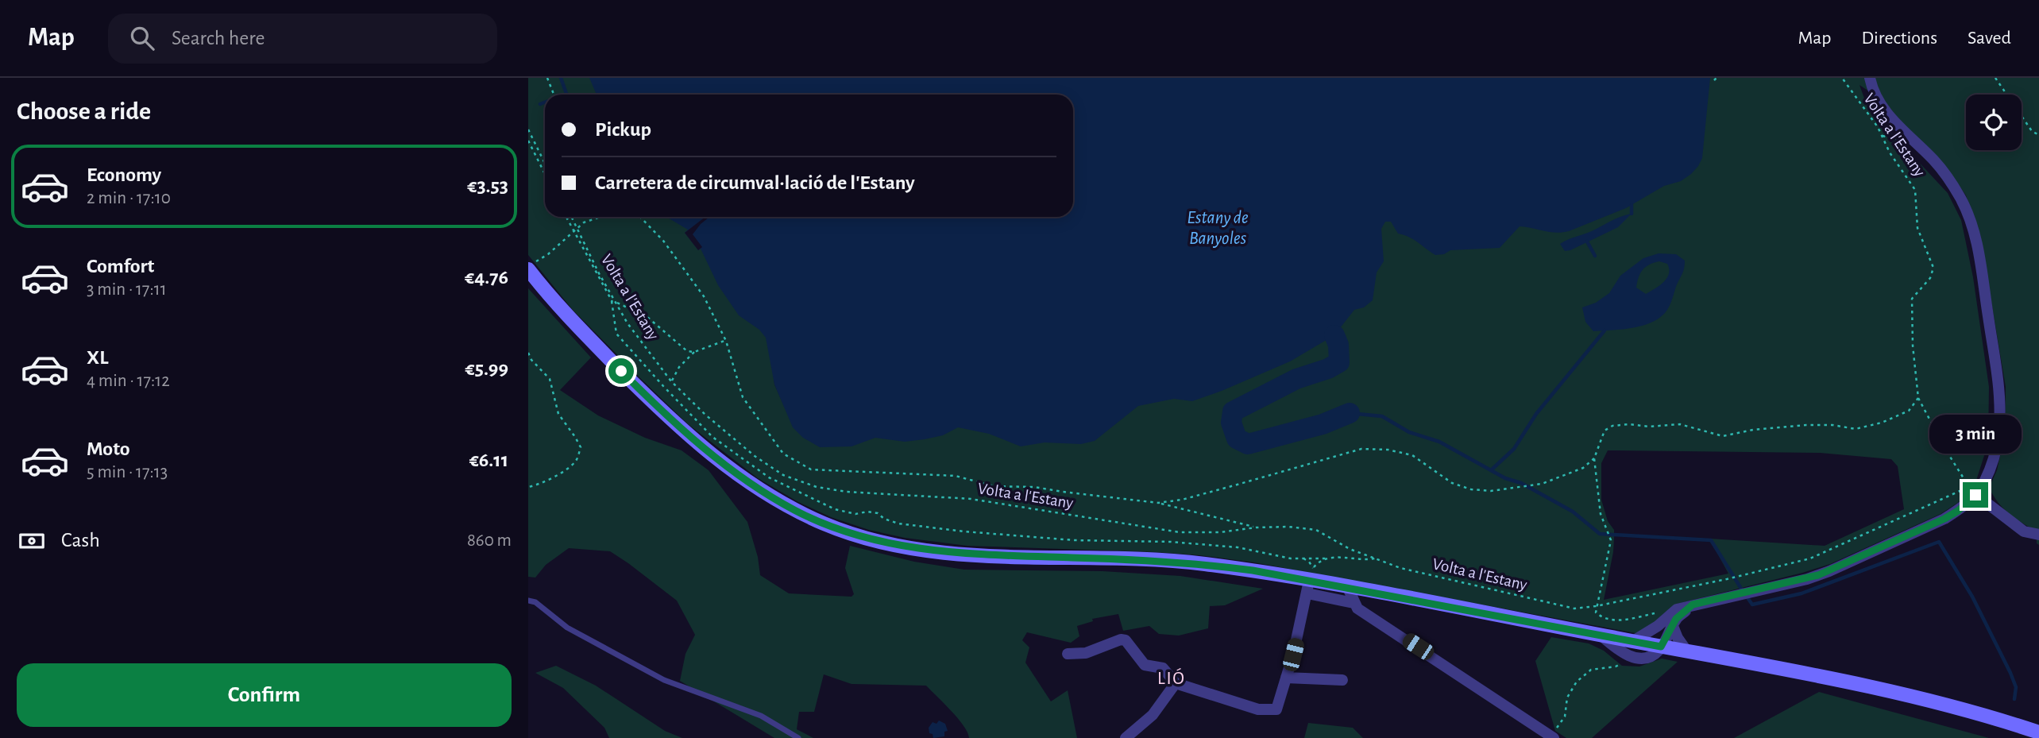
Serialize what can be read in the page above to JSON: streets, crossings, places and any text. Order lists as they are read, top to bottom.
{
  "streets": {
    "path": ["Volta a l'Estany"]
  },
  "districts": ["LIÓ"],
  "water": ["Estany de Banyoles"],
  "page": {
    "header": "Map",
    "search": "Search here",
    "nav": ["Map", "Directions", "Saved"],
    "heading": "Choose a ride",
    "banner": ["Pickup", "Carretera de circumval·lació de l'Estany"],
    "list": [
      {
        "name": "Economy",
        "note": "2 min · 17:10",
        "value": "€3.53"
      },
      {
        "name": "Comfort",
        "note": "3 min · 17:11",
        "value": "€4.76"
      },
      {
        "name": "XL",
        "note": "4 min · 17:12",
        "value": "€5.99"
      },
      {
        "name": "Moto",
        "note": "5 min · 17:13",
        "value": "€6.11"
      }
    ],
    "bubble": "3 min",
    "pay": ["Cash", "860 m"],
    "buttons": "Confirm"
  }
}
